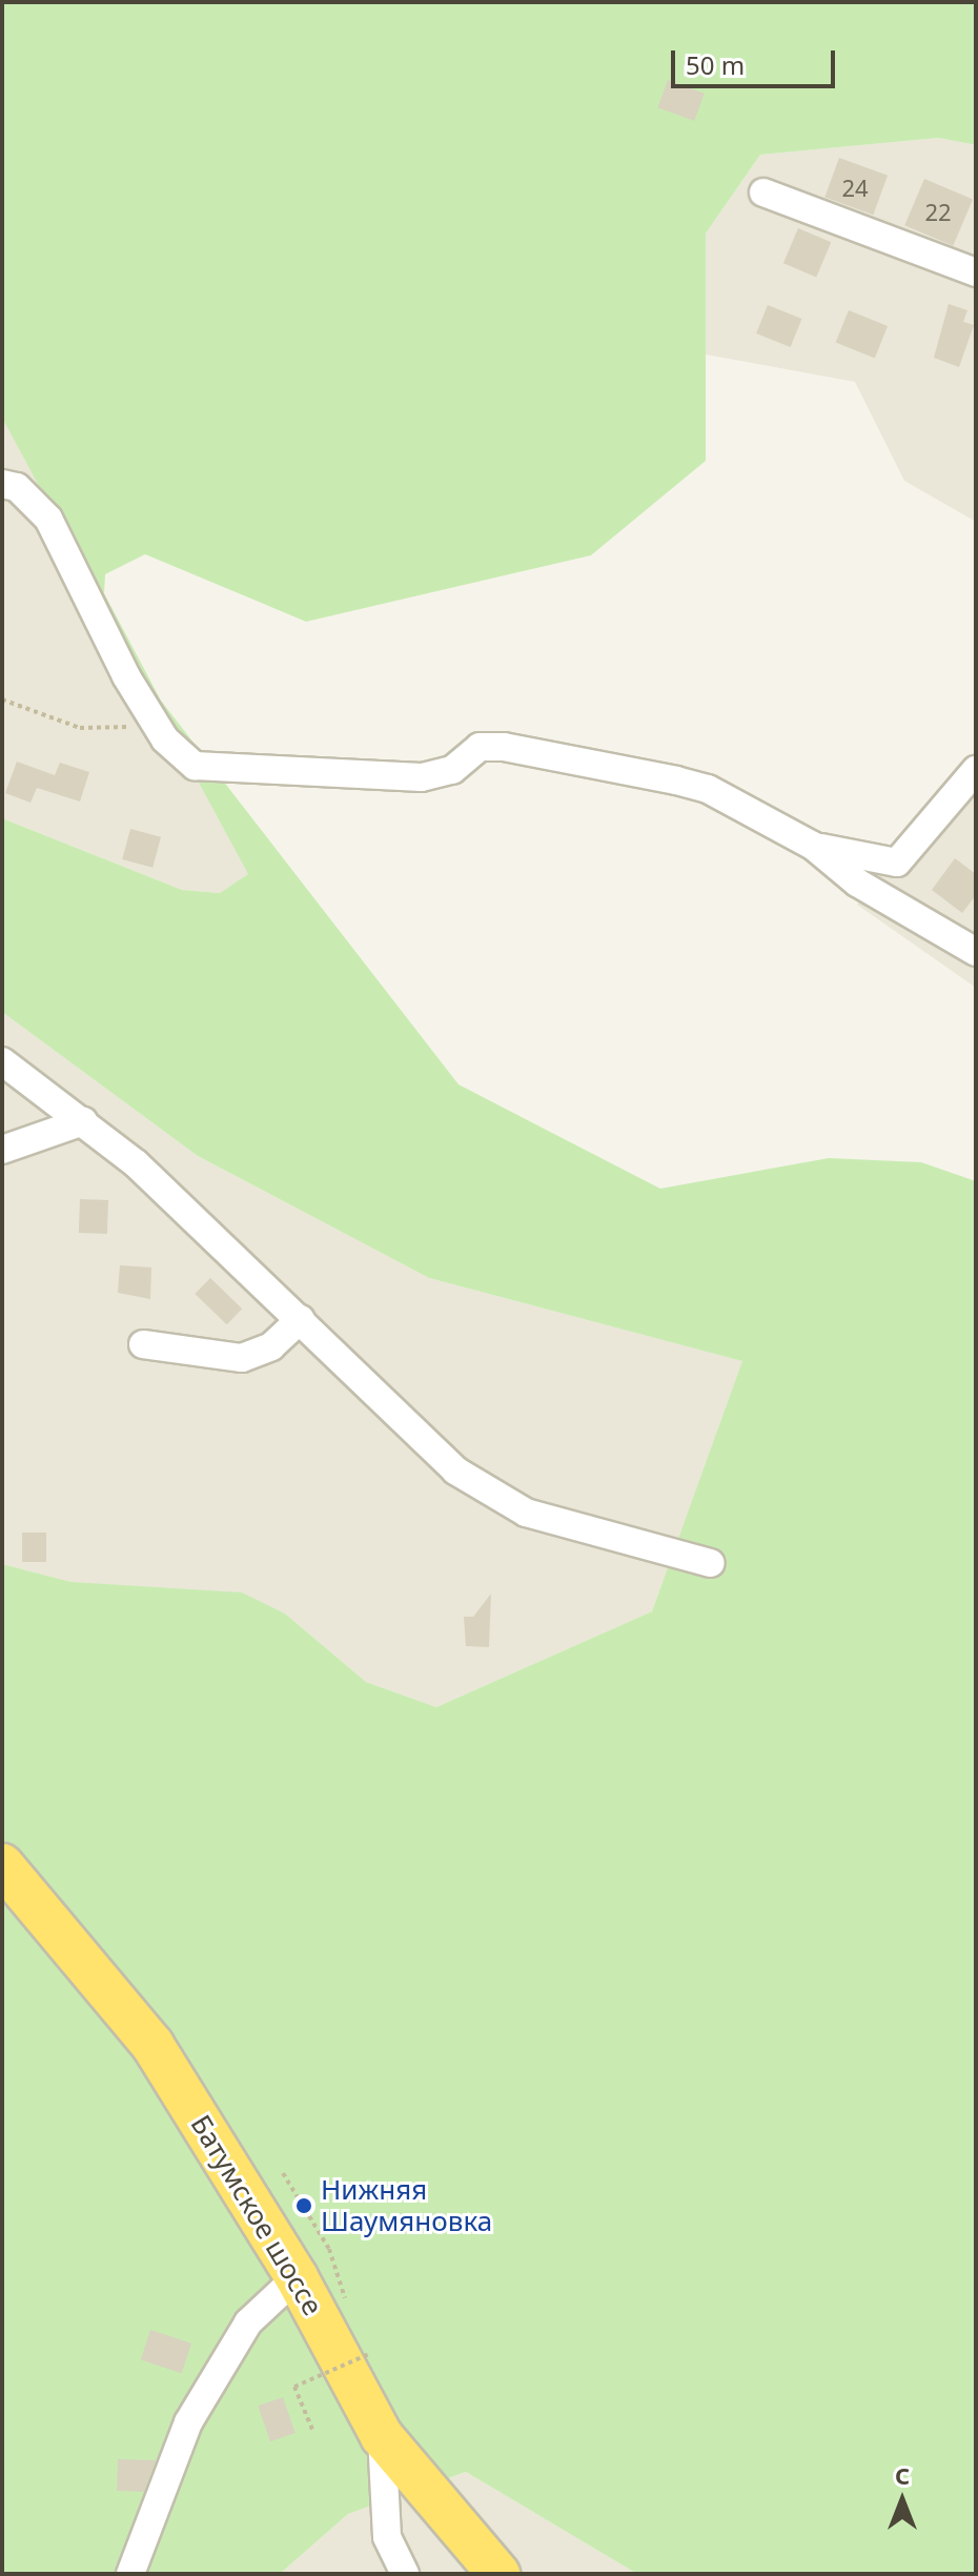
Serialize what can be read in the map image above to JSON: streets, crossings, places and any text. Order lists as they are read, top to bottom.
{
  "streets": {
    "highway": ["Батумское шоссе"]
  },
  "places": ["Нижняя Шаумяновка"],
  "house_numbers": ["24", "22"],
  "scale_bar": "50 m",
  "north": "top"
}
